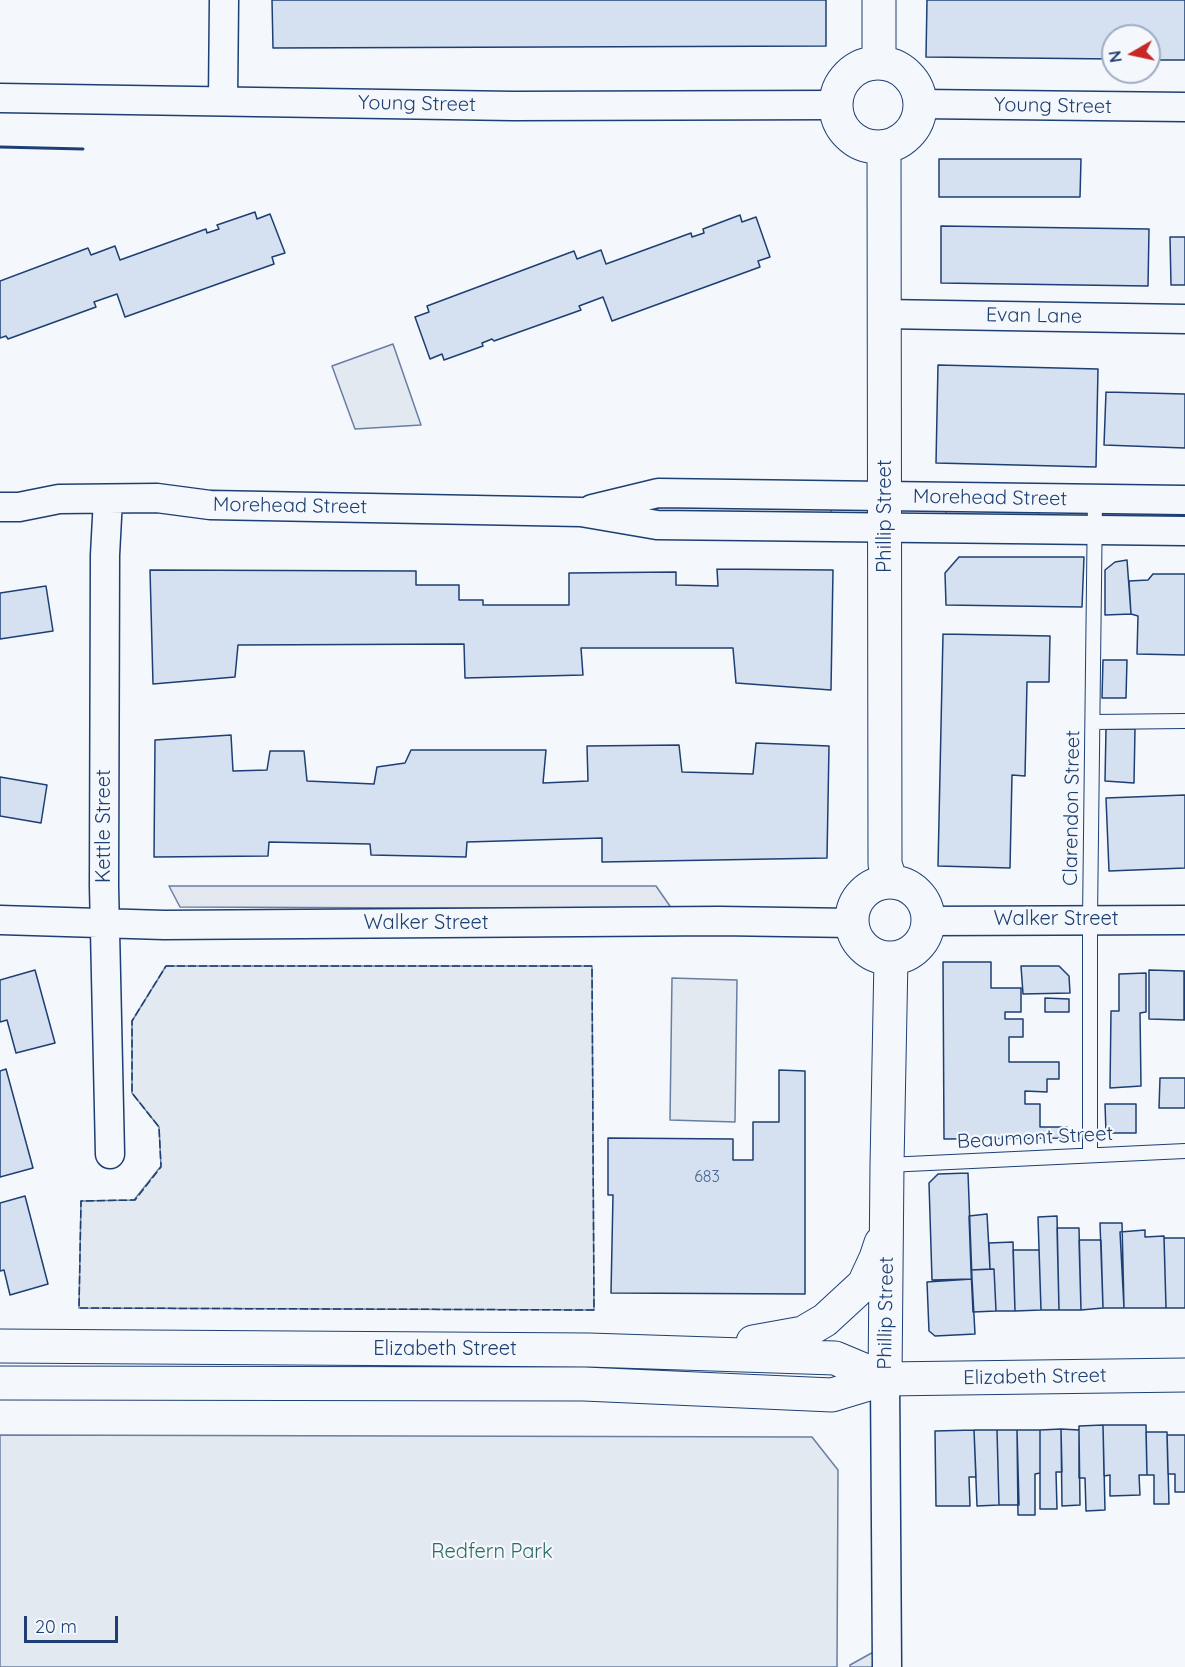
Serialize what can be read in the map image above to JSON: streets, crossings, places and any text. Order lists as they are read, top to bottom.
{
  "streets": {
    "main road": ["Phillip Street", "Elizabeth Street"],
    "street": [
      "Young Street",
      "Evan Lane",
      "Morehead Street",
      "Kettle Street",
      "Walker Street"
    ],
    "lane": ["Clarendon Street", "Beaumont Street"]
  },
  "crossings": [
    ["Young Street", "Phillip Street"],
    ["Evan Lane", "Phillip Street"],
    ["Morehead Street", "Phillip Street"],
    ["Morehead Street", "Clarendon Street"],
    ["Morehead Street", "Kettle Street"],
    ["Phillip Street", "Walker Street"],
    ["Phillip Street", "Beaumont Street"],
    ["Phillip Street", "Elizabeth Street"],
    ["Clarendon Street", "Walker Street"],
    ["Clarendon Street", "Beaumont Street"],
    ["Kettle Street", "Walker Street"]
  ],
  "parks": ["Redfern Park"],
  "house_numbers": ["683"],
  "scale_bar": "20 m",
  "north": "left"
}
